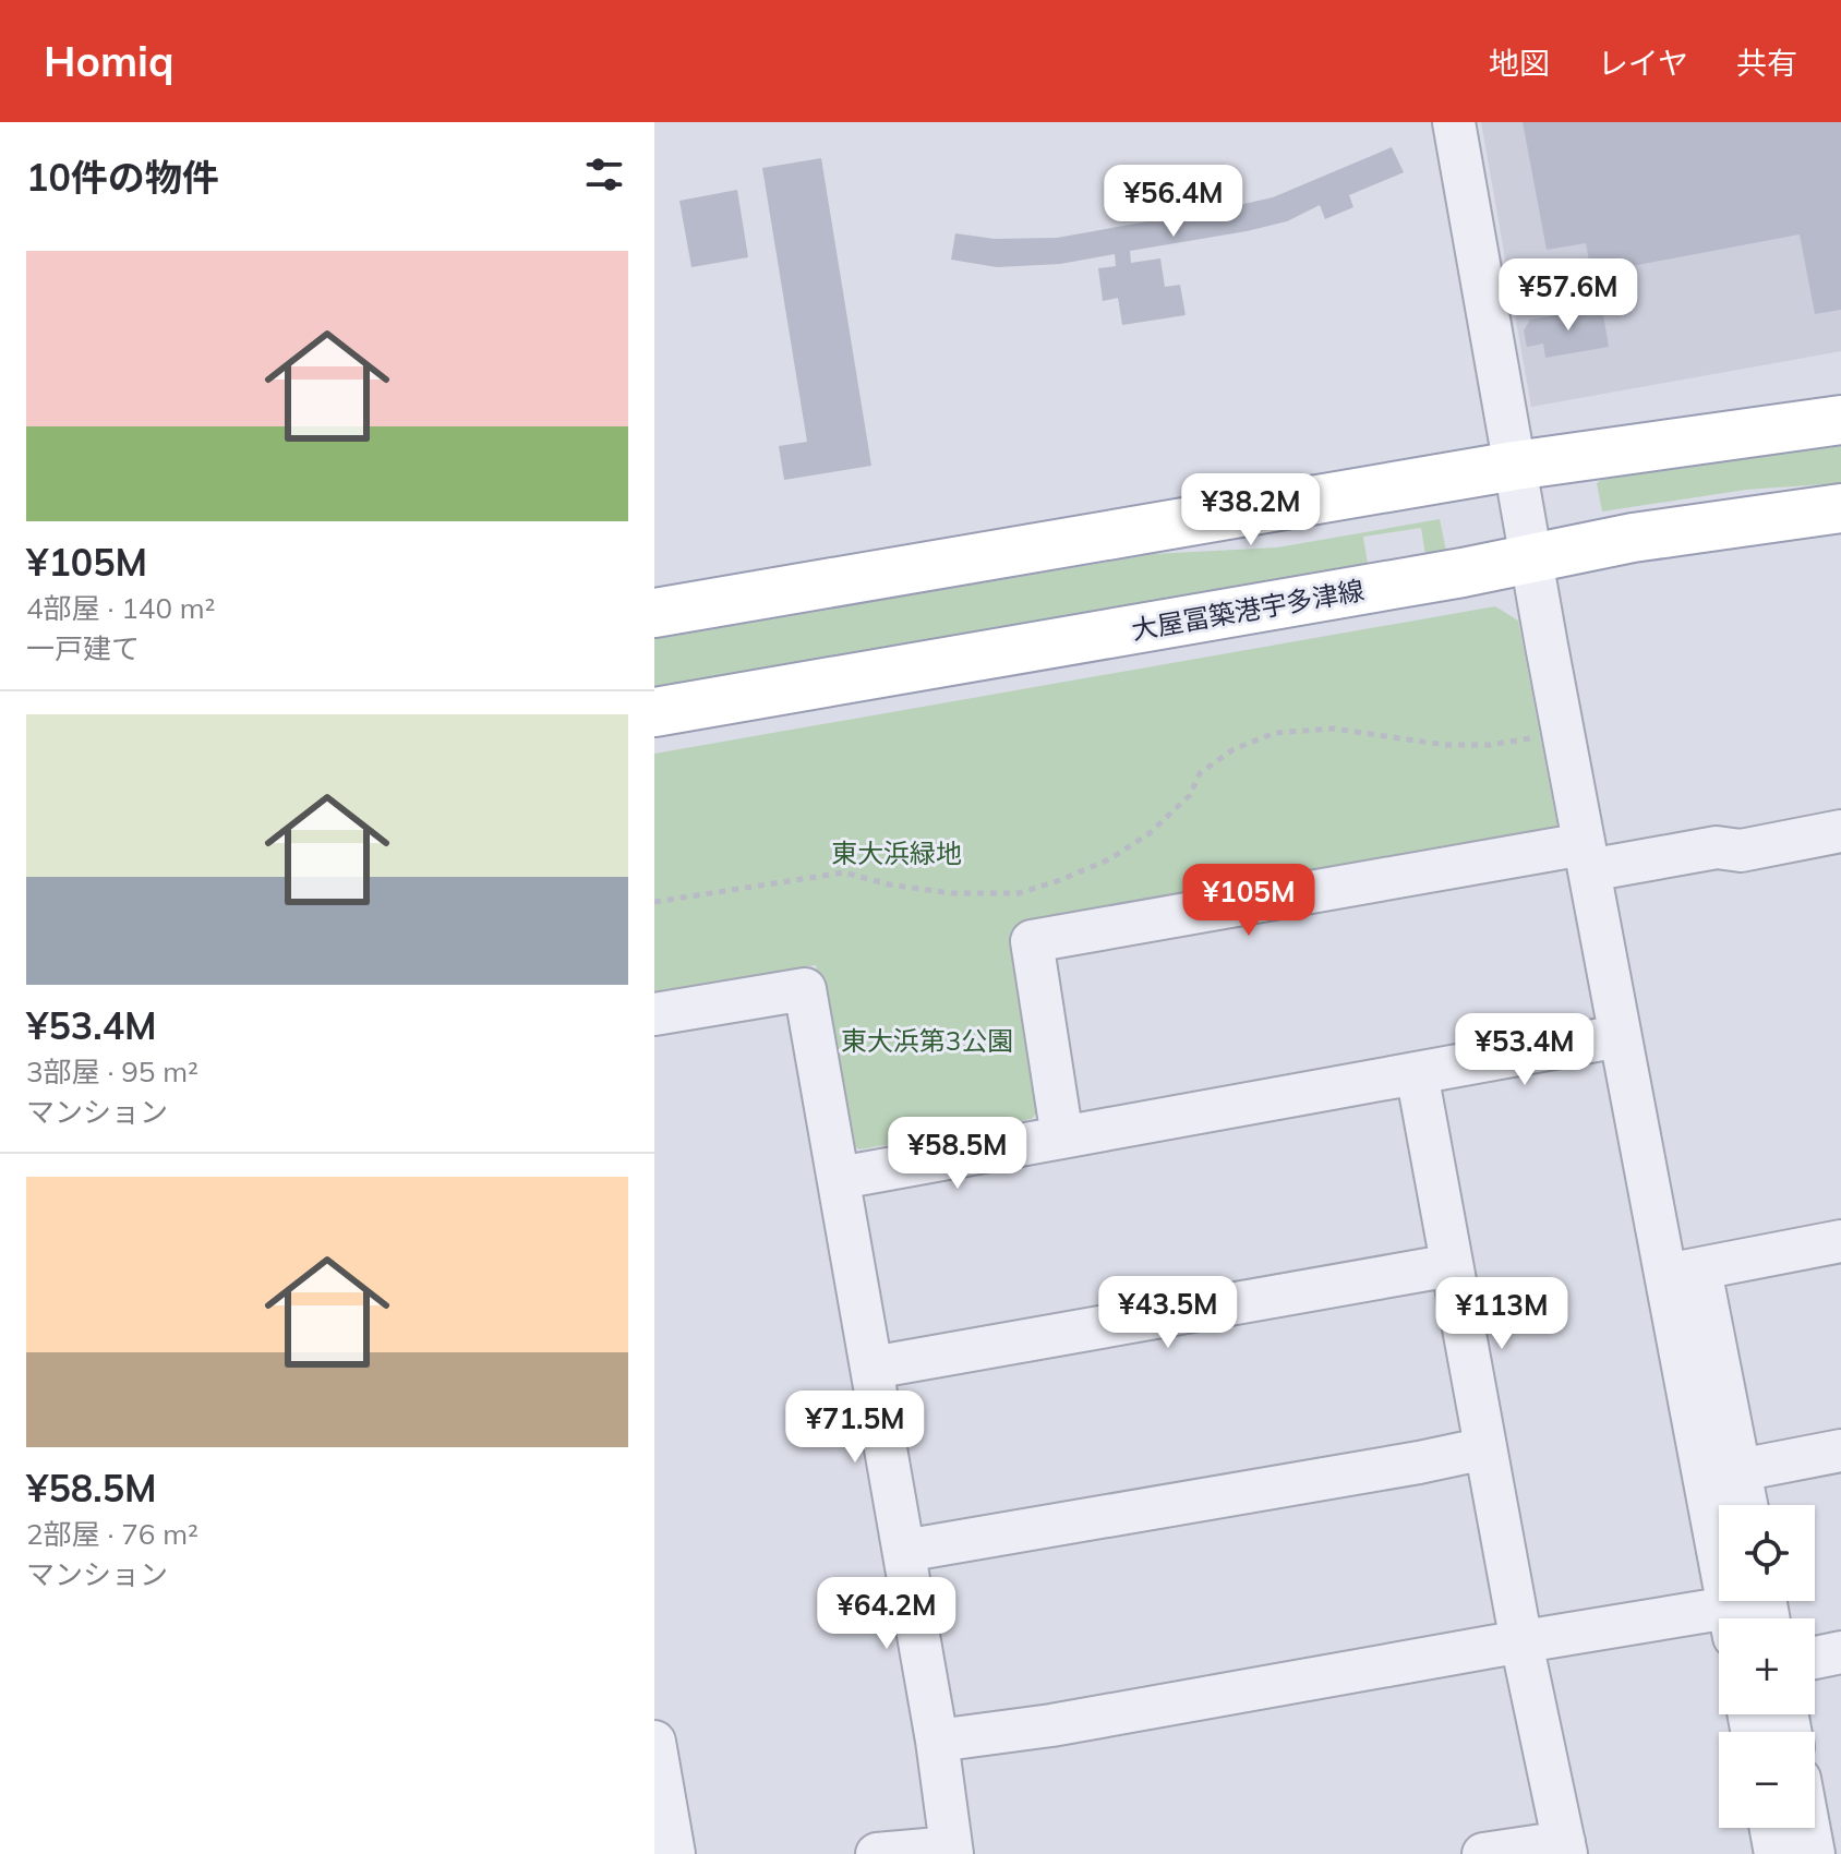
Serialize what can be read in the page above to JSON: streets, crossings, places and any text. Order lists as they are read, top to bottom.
{
  "streets": {
    "main road": ["大屋冨築港宇多津線"]
  },
  "parks": ["東大浜緑地", "東大浜第3公園"],
  "page": {
    "header": "Homiq",
    "nav": ["地図", "レイヤ", "共有"],
    "heading": "10件の物件",
    "price": [
      "¥56.4M",
      "¥57.6M",
      "¥38.2M",
      "¥105M",
      "¥53.4M",
      "¥58.5M",
      "¥43.5M",
      "¥113M",
      "¥71.5M",
      "¥64.2M"
    ],
    "list": [
      {
        "name": "¥105M",
        "note": "4部屋 · 140 m² · 一戸建て"
      },
      {
        "name": "¥53.4M",
        "note": "3部屋 · 95 m² · マンション"
      },
      {
        "name": "¥58.5M",
        "note": "2部屋 · 76 m² · マンション"
      }
    ],
    "map_buttons": ["+", "−"]
  }
}
